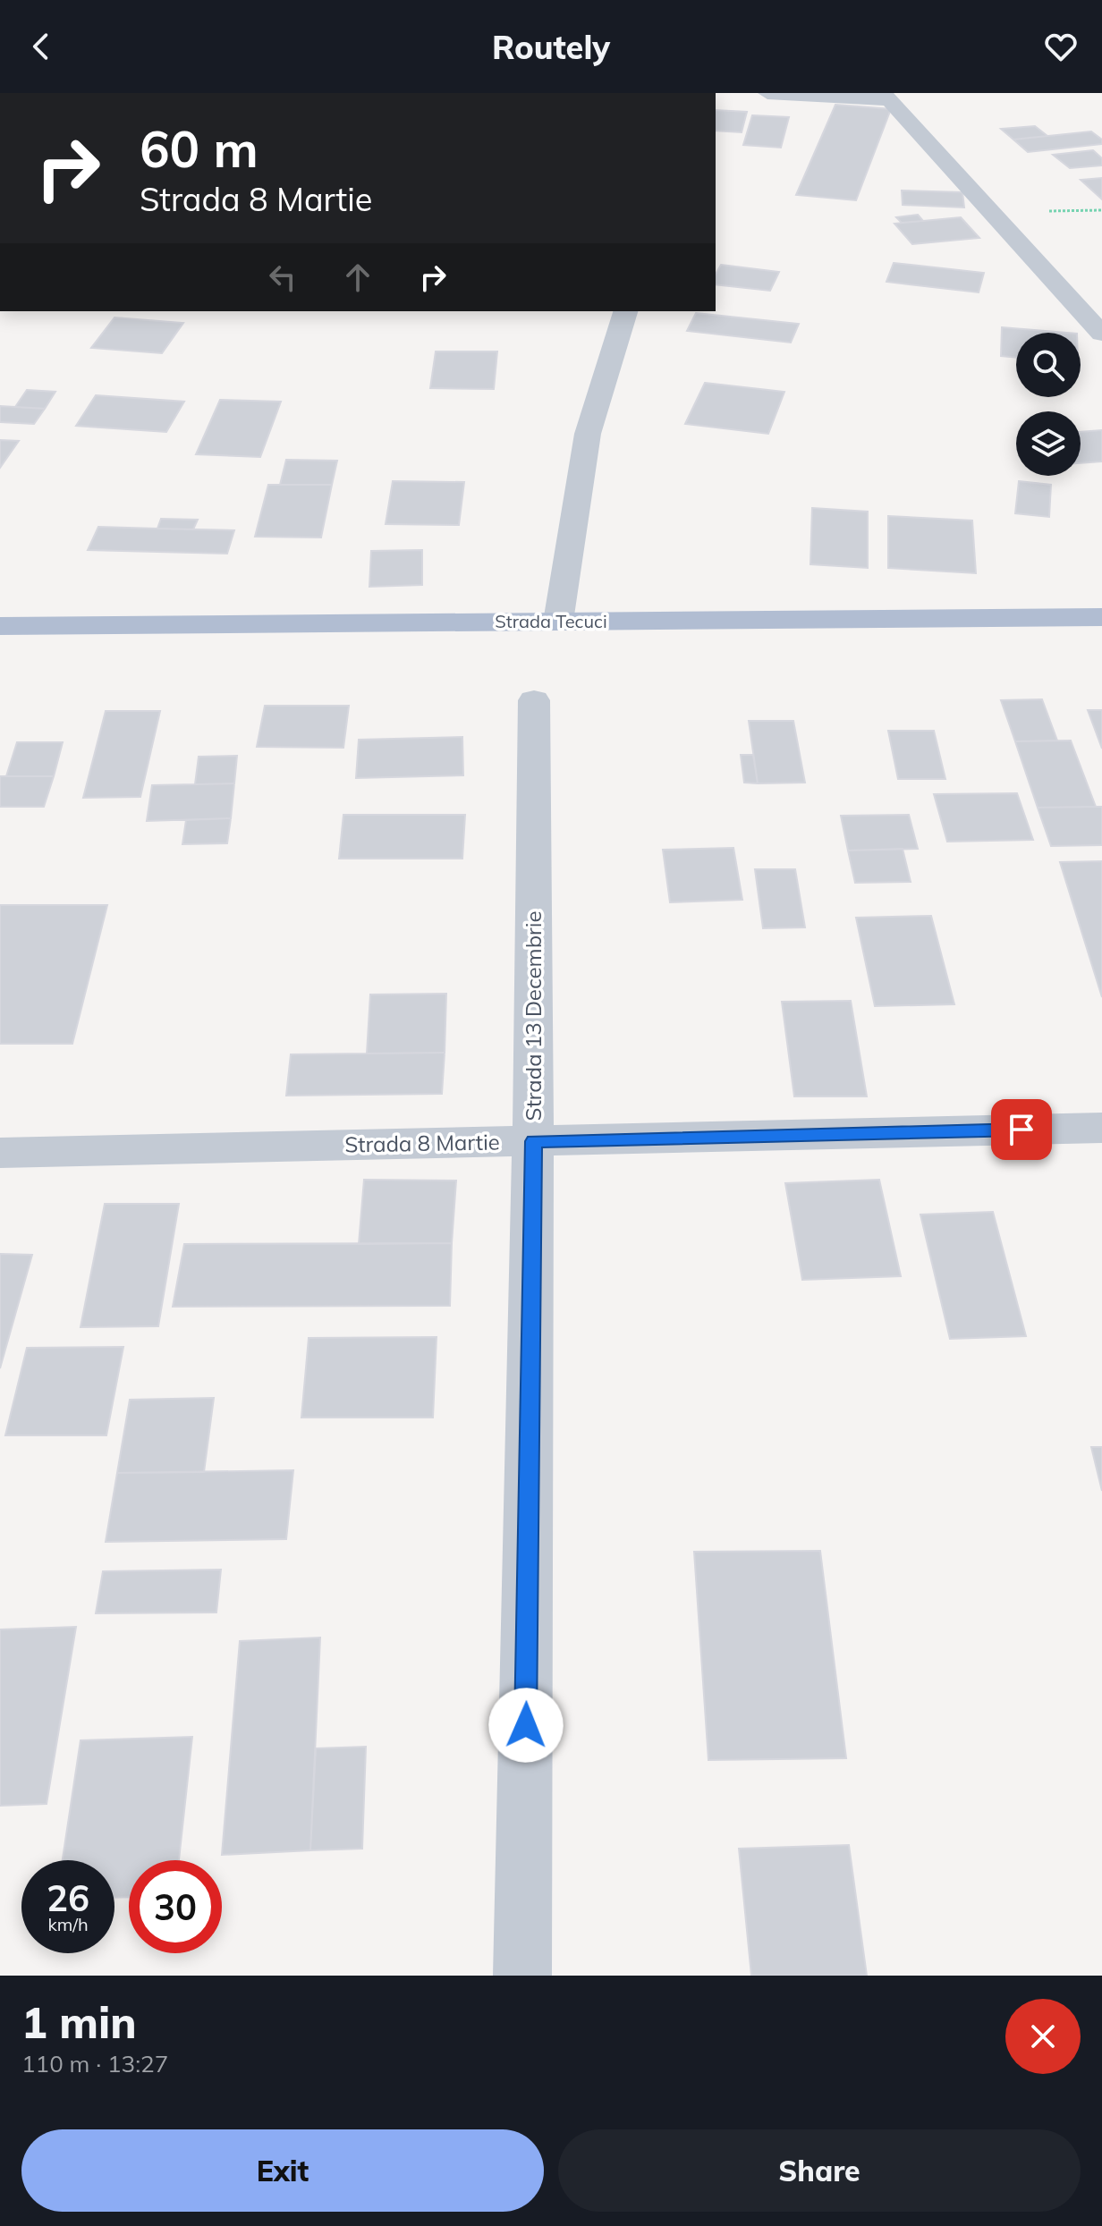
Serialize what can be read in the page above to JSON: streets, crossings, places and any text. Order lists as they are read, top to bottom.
{
  "streets": {
    "main road": ["Strada Tecuci"],
    "street": ["Strada 13 Decembrie", "Strada 8 Martie"]
  },
  "crossings": [
    ["Strada 13 Decembrie", "Strada 8 Martie"]
  ],
  "page": {
    "header": "Routely",
    "turn": ["60 m", "Strada 8 Martie"],
    "speed": "26 km/h",
    "limit": "30",
    "heading": ["1 min", "110 m · 13:27"],
    "buttons": ["Exit", "Share"]
  }
}
